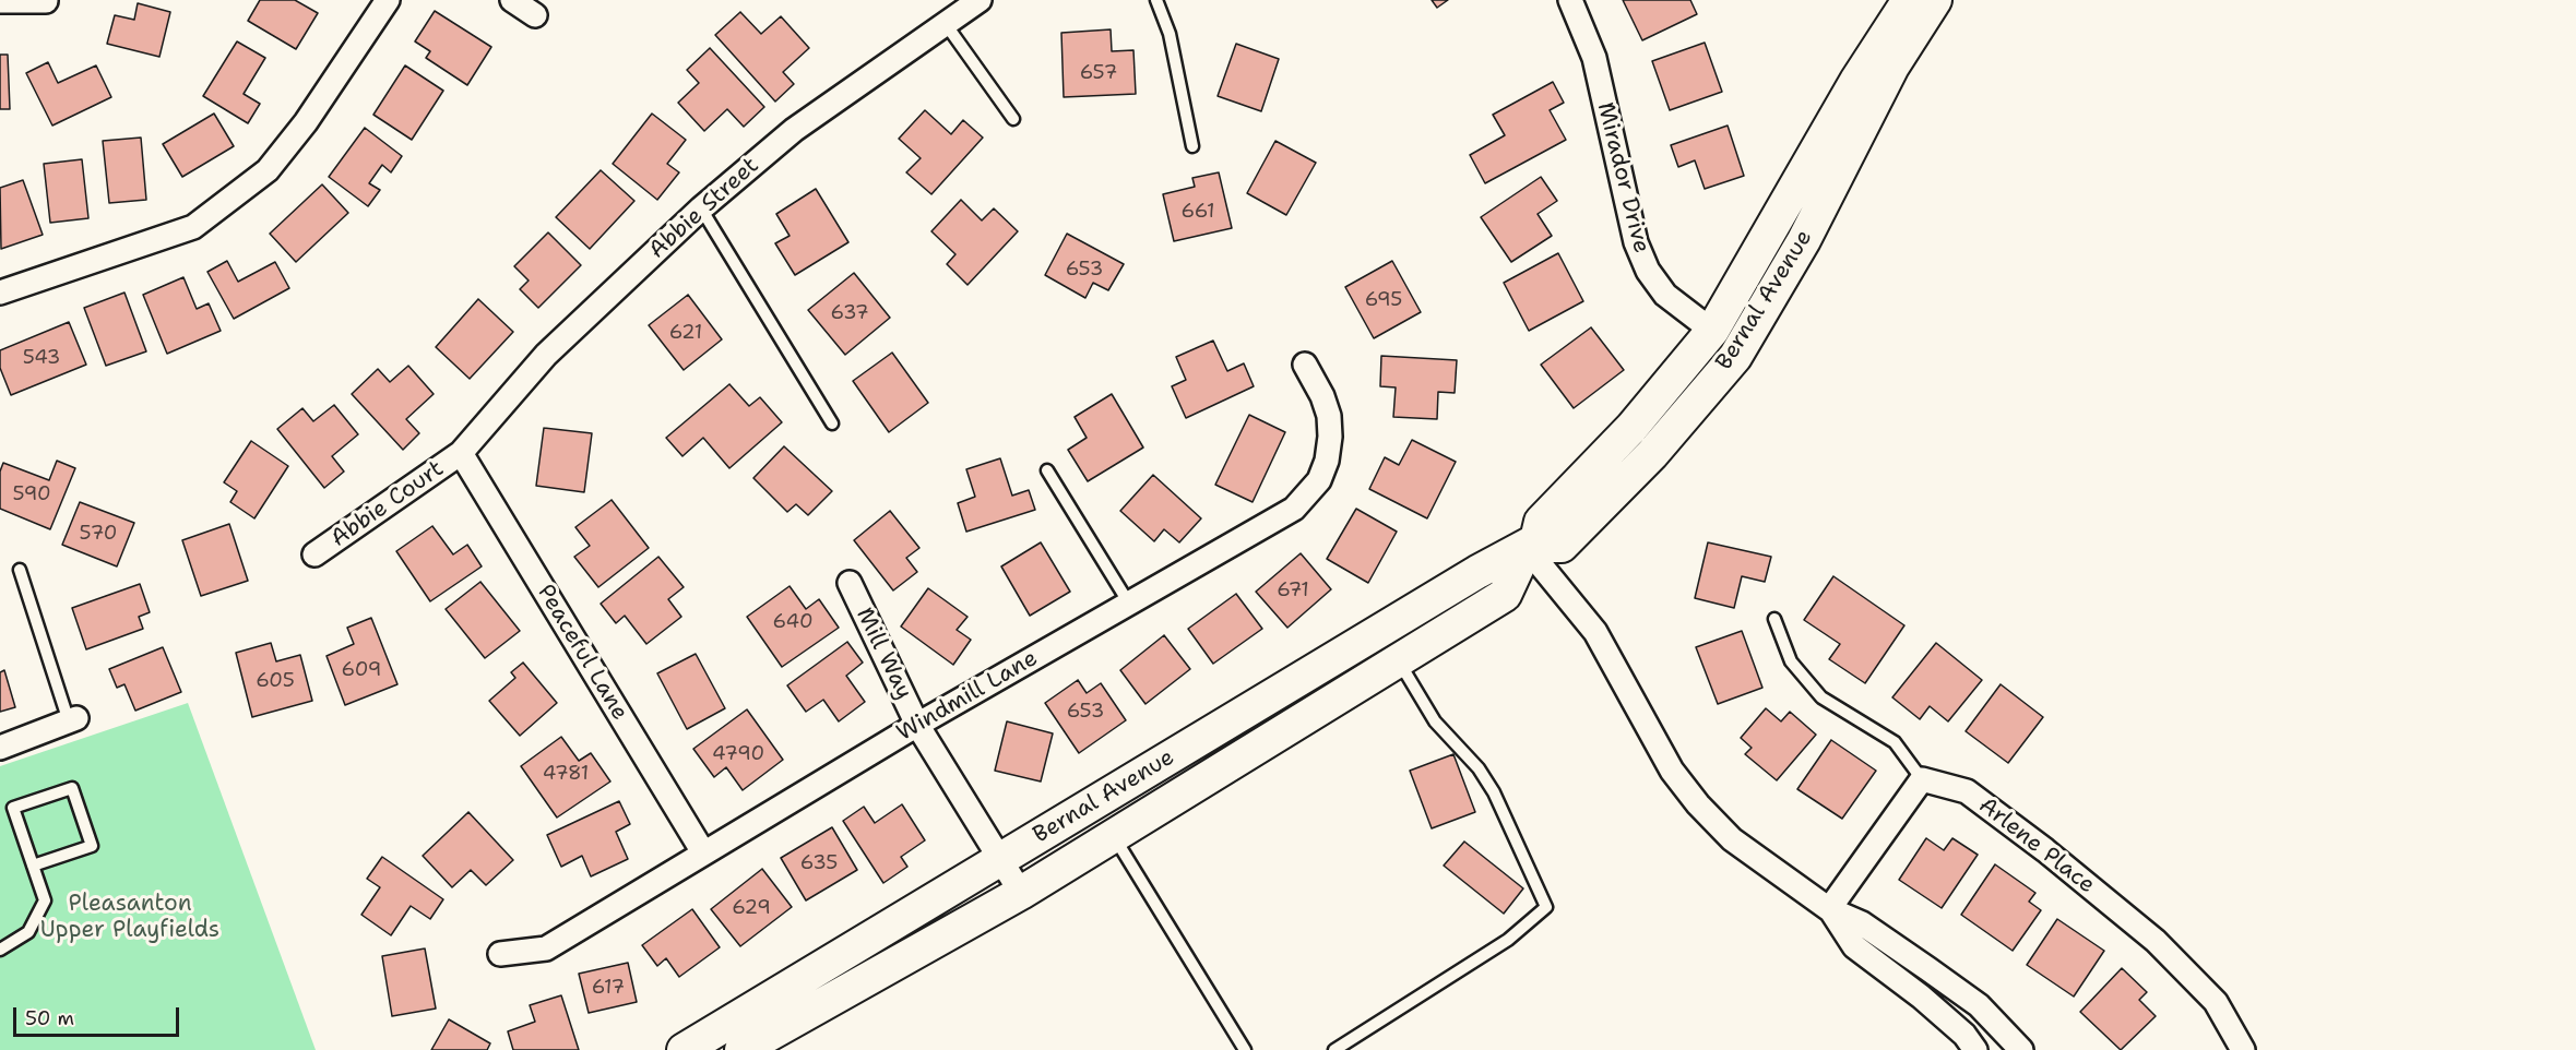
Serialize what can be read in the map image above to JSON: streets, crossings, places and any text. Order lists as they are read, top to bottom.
{
  "streets": {
    "main road": ["Bernal Avenue"],
    "street": [
      "Mirador Drive",
      "Abbie Street",
      "Abbie Court",
      "Peaceful Lane",
      "Mill Way",
      "Windmill Lane",
      "Arlene Place"
    ]
  },
  "crossings": [
    ["Mirador Drive", "Bernal Avenue"],
    ["Abbie Street", "Abbie Court"],
    ["Abbie Street", "Peaceful Lane"],
    ["Bernal Avenue", "Mill Way"],
    ["Abbie Court", "Peaceful Lane"],
    ["Peaceful Lane", "Windmill Lane"],
    ["Mill Way", "Windmill Lane"]
  ],
  "parks": ["Pleasanton Upper Playfields"],
  "house_numbers": [
    "657",
    "661",
    "653",
    "695",
    "637",
    "621",
    "543",
    "590",
    "570",
    "671",
    "640",
    "609",
    "605",
    "653",
    "4790",
    "4781",
    "635",
    "629",
    "617"
  ],
  "scale_bar": "50 m"
}
